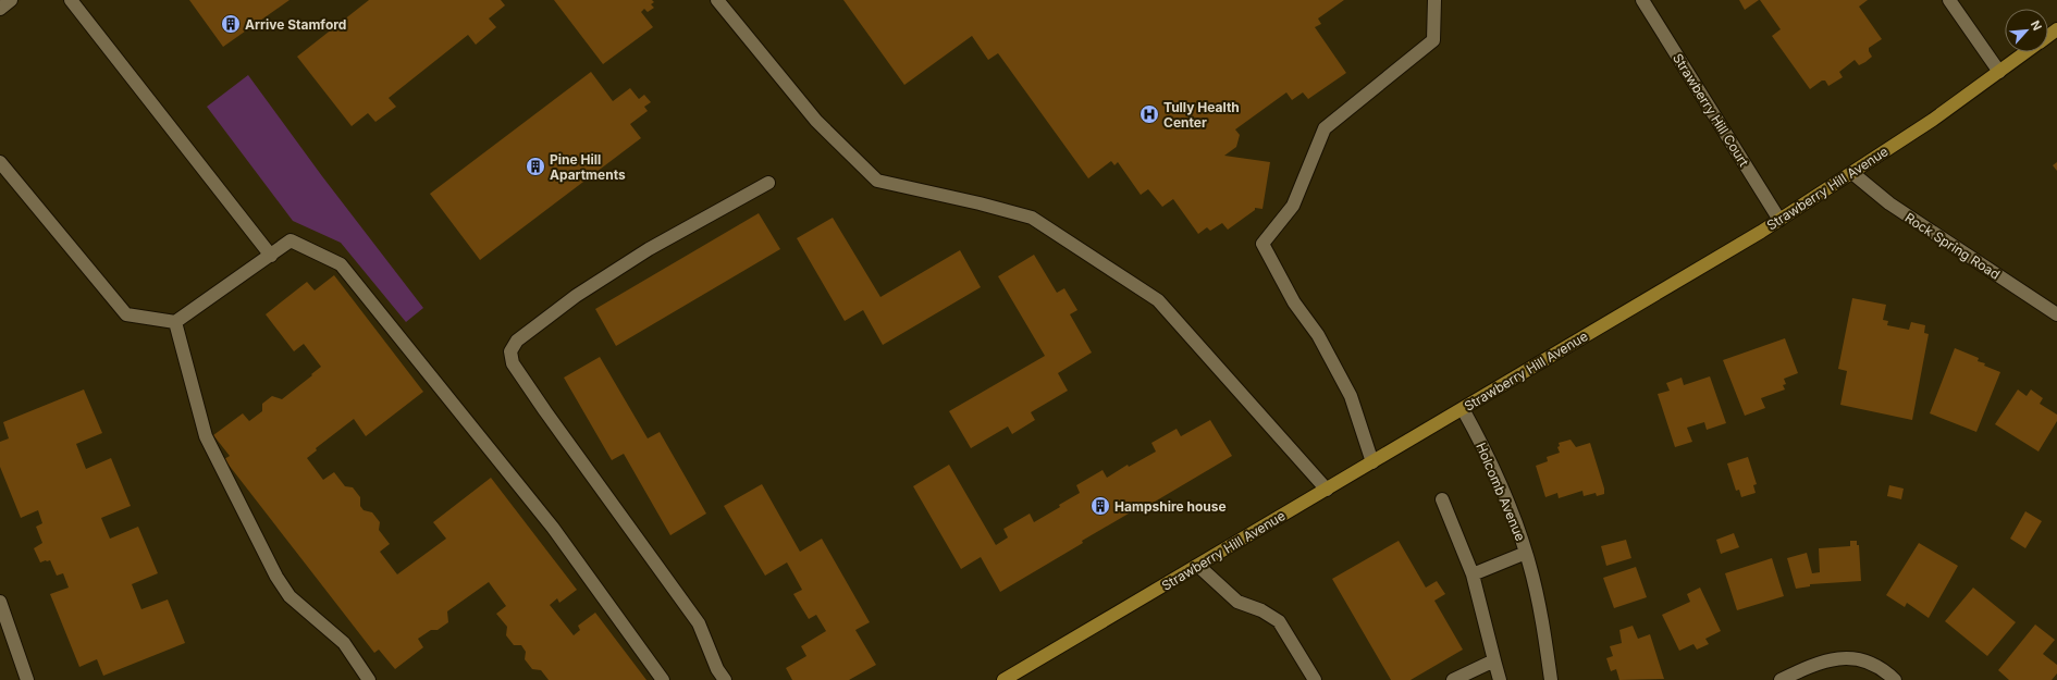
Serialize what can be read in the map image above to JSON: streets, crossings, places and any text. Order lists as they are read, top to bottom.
{
  "streets": {
    "main road": ["Strawberry Hill Avenue"],
    "street": ["Strawberry Hill Court", "Rock Spring Road", "Holcomb Avenue"]
  },
  "crossings": [
    ["Strawberry Hill Court", "Strawberry Hill Avenue"],
    ["Strawberry Hill Avenue", "Rock Spring Road"],
    ["Strawberry Hill Avenue", "Holcomb Avenue"]
  ],
  "places": {
    "building": ["Arrive Stamford", "Pine Hill Apartments", "Hampshire house"],
    "hospital": ["Tully Health Center"]
  },
  "north": "top right"
}
